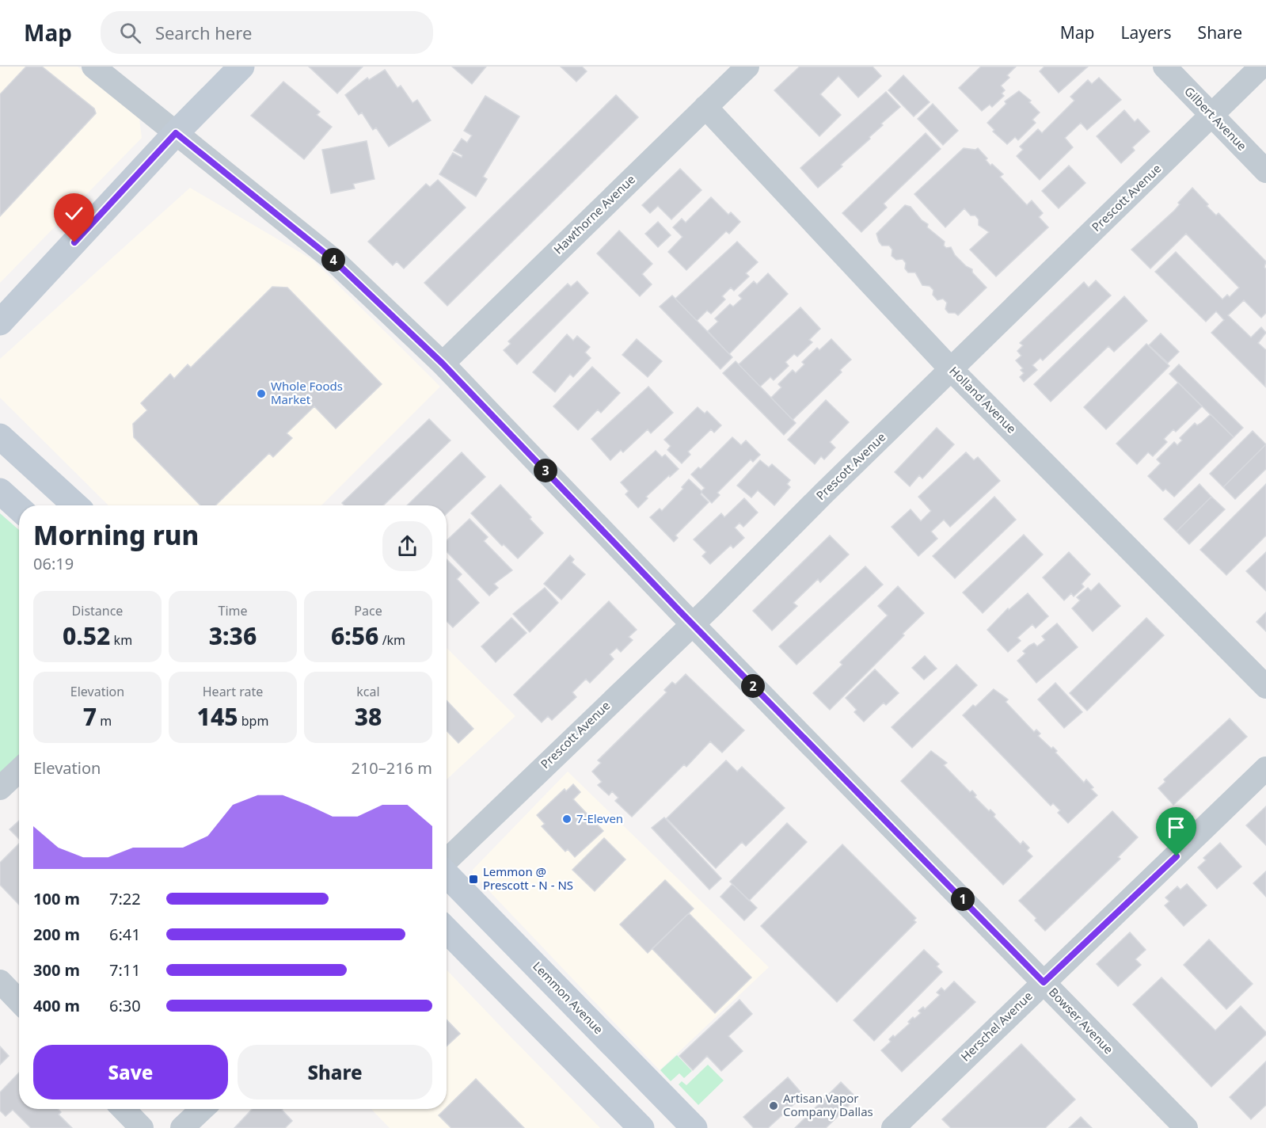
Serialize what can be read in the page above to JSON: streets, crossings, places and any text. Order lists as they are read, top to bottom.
{
  "streets": {
    "main road": ["Lemmon Avenue"],
    "street": [
      "Gilbert Avenue",
      "Prescott Avenue",
      "Hawthorne Avenue",
      "Holland Avenue",
      "Bowser Avenue",
      "Herschel Avenue"
    ]
  },
  "crossings": [
    ["Gilbert Avenue", "Prescott Avenue"],
    ["Prescott Avenue", "Holland Avenue"],
    ["Prescott Avenue", "Bowser Avenue"],
    ["Hawthorne Avenue", "Holland Avenue"],
    ["Hawthorne Avenue", "Bowser Avenue"],
    ["Bowser Avenue", "Herschel Avenue"]
  ],
  "places": {
    "other": ["Whole Foods Market", "7-Eleven", "Artisan Vapor Company Dallas"],
    "transit": ["Lemmon @ Prescott - N - NS"]
  },
  "page": {
    "header": "Map",
    "search": "Search here",
    "nav": ["Map", "Layers", "Share"],
    "pins": [
      "4",
      "3",
      "2",
      "1"
    ],
    "heading": ["Morning run", "06:19"],
    "stats": [
      ["Distance", "0.52 km"],
      ["Time", "3:36"],
      ["Pace", "6:56 /km"],
      ["Elevation", "7 m"],
      ["Heart rate", "145 bpm"],
      ["kcal", "38"]
    ],
    "chart": ["Elevation", "210–216 m"],
    "list": [
      {
        "name": "100 m",
        "note": "7:22"
      },
      {
        "name": "200 m",
        "note": "6:41"
      },
      {
        "name": "300 m",
        "note": "7:11"
      },
      {
        "name": "400 m",
        "note": "6:30"
      }
    ],
    "buttons": ["Save", "Share"]
  }
}
